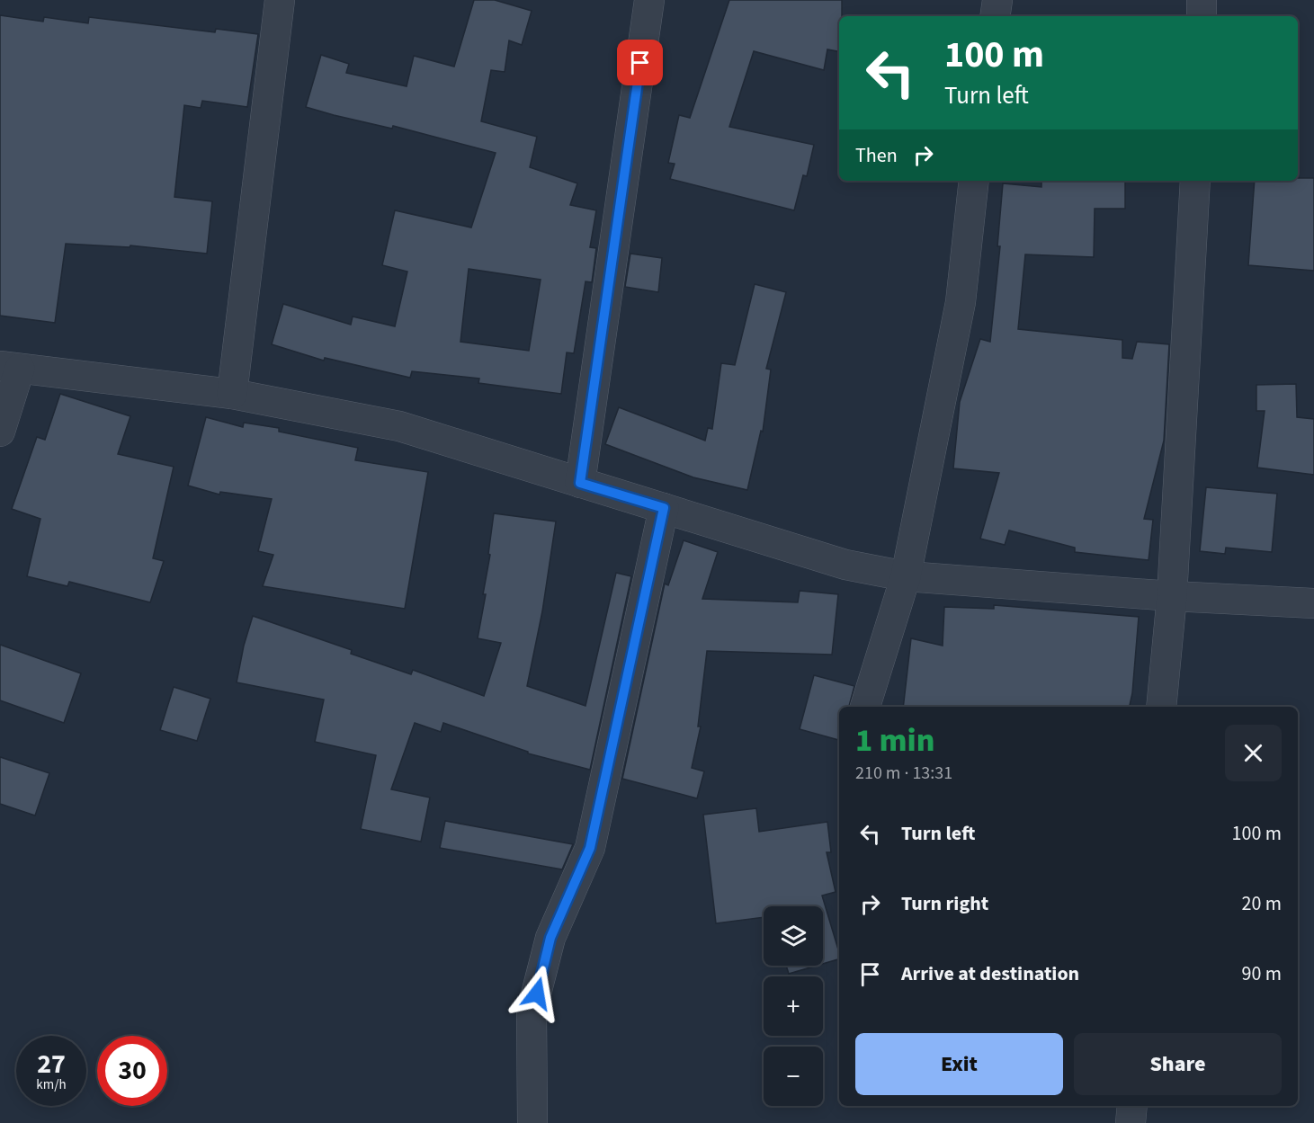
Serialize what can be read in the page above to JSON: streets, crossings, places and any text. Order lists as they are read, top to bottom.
{
  "page": {
    "turn": ["100 m", "Turn left"],
    "then": "Then",
    "heading": ["1 min", "210 m · 13:31"],
    "list": [
      {
        "name": "Turn left",
        "value": "100 m"
      },
      {
        "name": "Turn right",
        "value": "20 m"
      },
      {
        "name": "Arrive at destination",
        "value": "90 m"
      }
    ],
    "map_buttons": ["+", "−"],
    "buttons": ["Exit", "Share"],
    "speed": "27 km/h",
    "limit": "30"
  }
}
